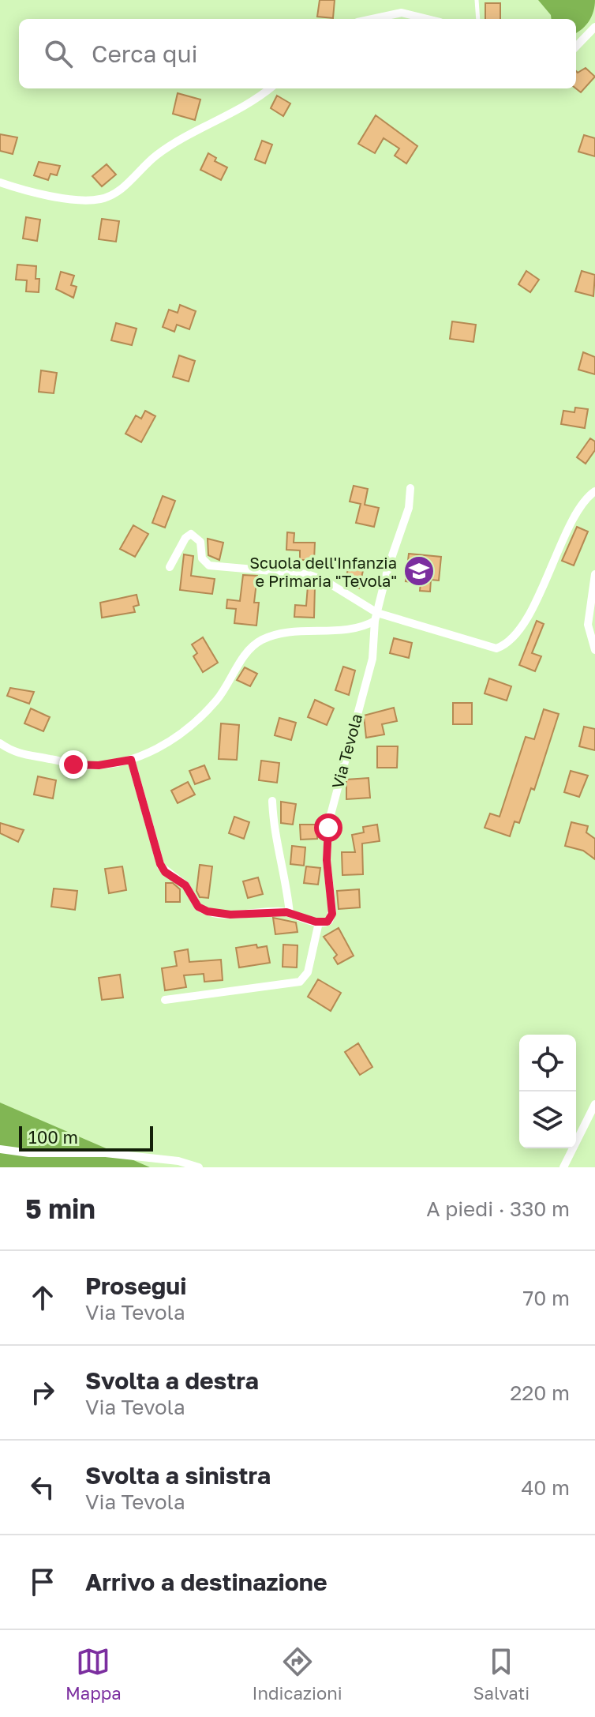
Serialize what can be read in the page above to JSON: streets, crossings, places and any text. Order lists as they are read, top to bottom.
{
  "streets": {
    "street": ["Via Tevola"]
  },
  "places": {
    "school or university": ["Scuola dell'Infanzia e Primaria \"Tevola\""]
  },
  "scale_bar": "100 m",
  "page": {
    "search": "Cerca qui",
    "scale": "100 m",
    "heading": ["5 min", "A piedi · 330 m"],
    "list": [
      ["Prosegui", "Via Tevola", "70 m"],
      ["Svolta a destra", "Via Tevola", "220 m"],
      ["Svolta a sinistra", "Via Tevola", "40 m"],
      "Arrivo a destinazione"
    ],
    "nav": ["Mappa", "Indicazioni", "Salvati"]
  }
}
